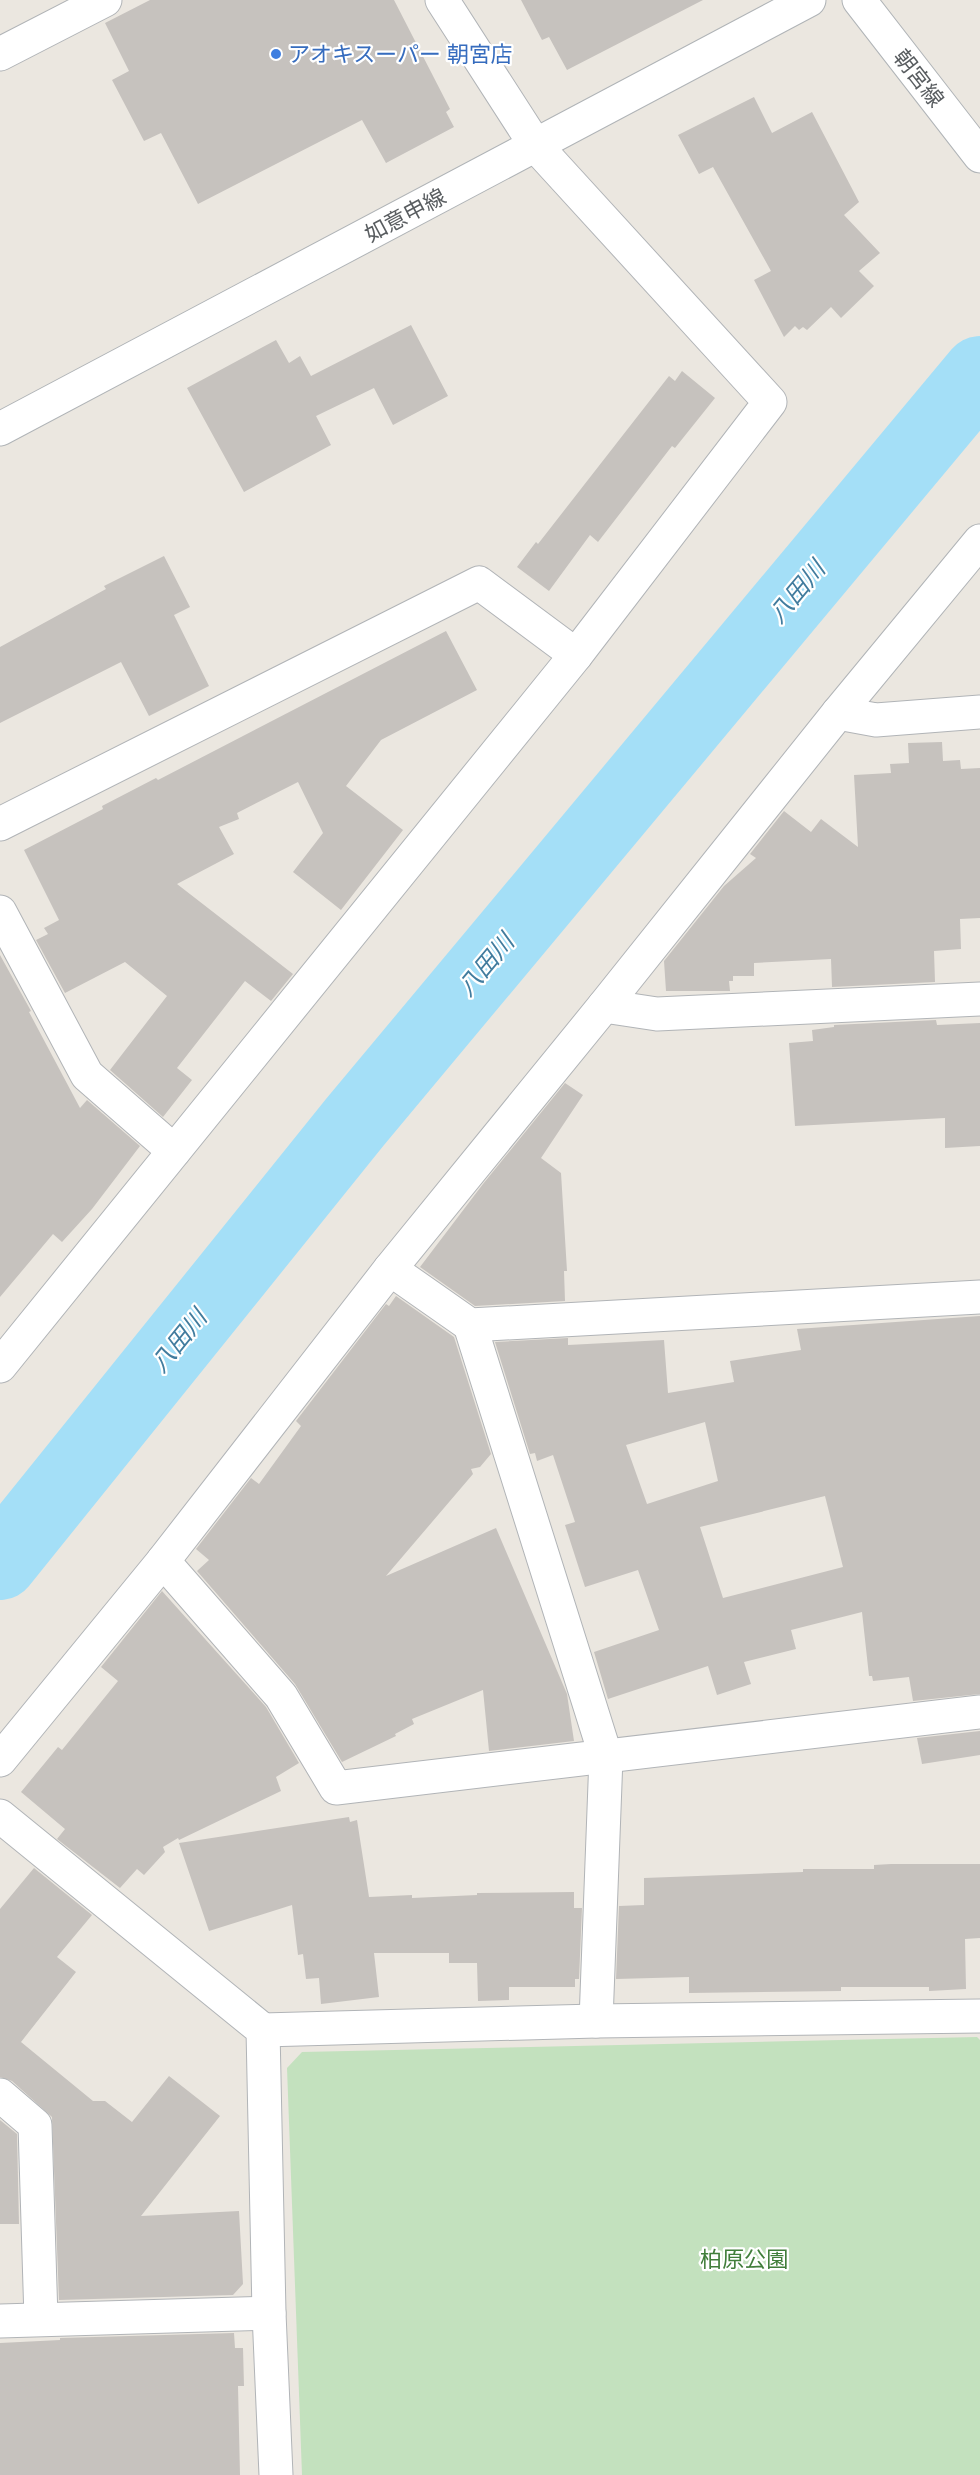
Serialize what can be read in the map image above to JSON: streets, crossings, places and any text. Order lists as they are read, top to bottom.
{
  "streets": {
    "street": ["朝宮線", "如意申線"]
  },
  "water": ["八田川"],
  "parks": ["柏原公園"],
  "places": ["アオキスーパー 朝宮店"]
}
